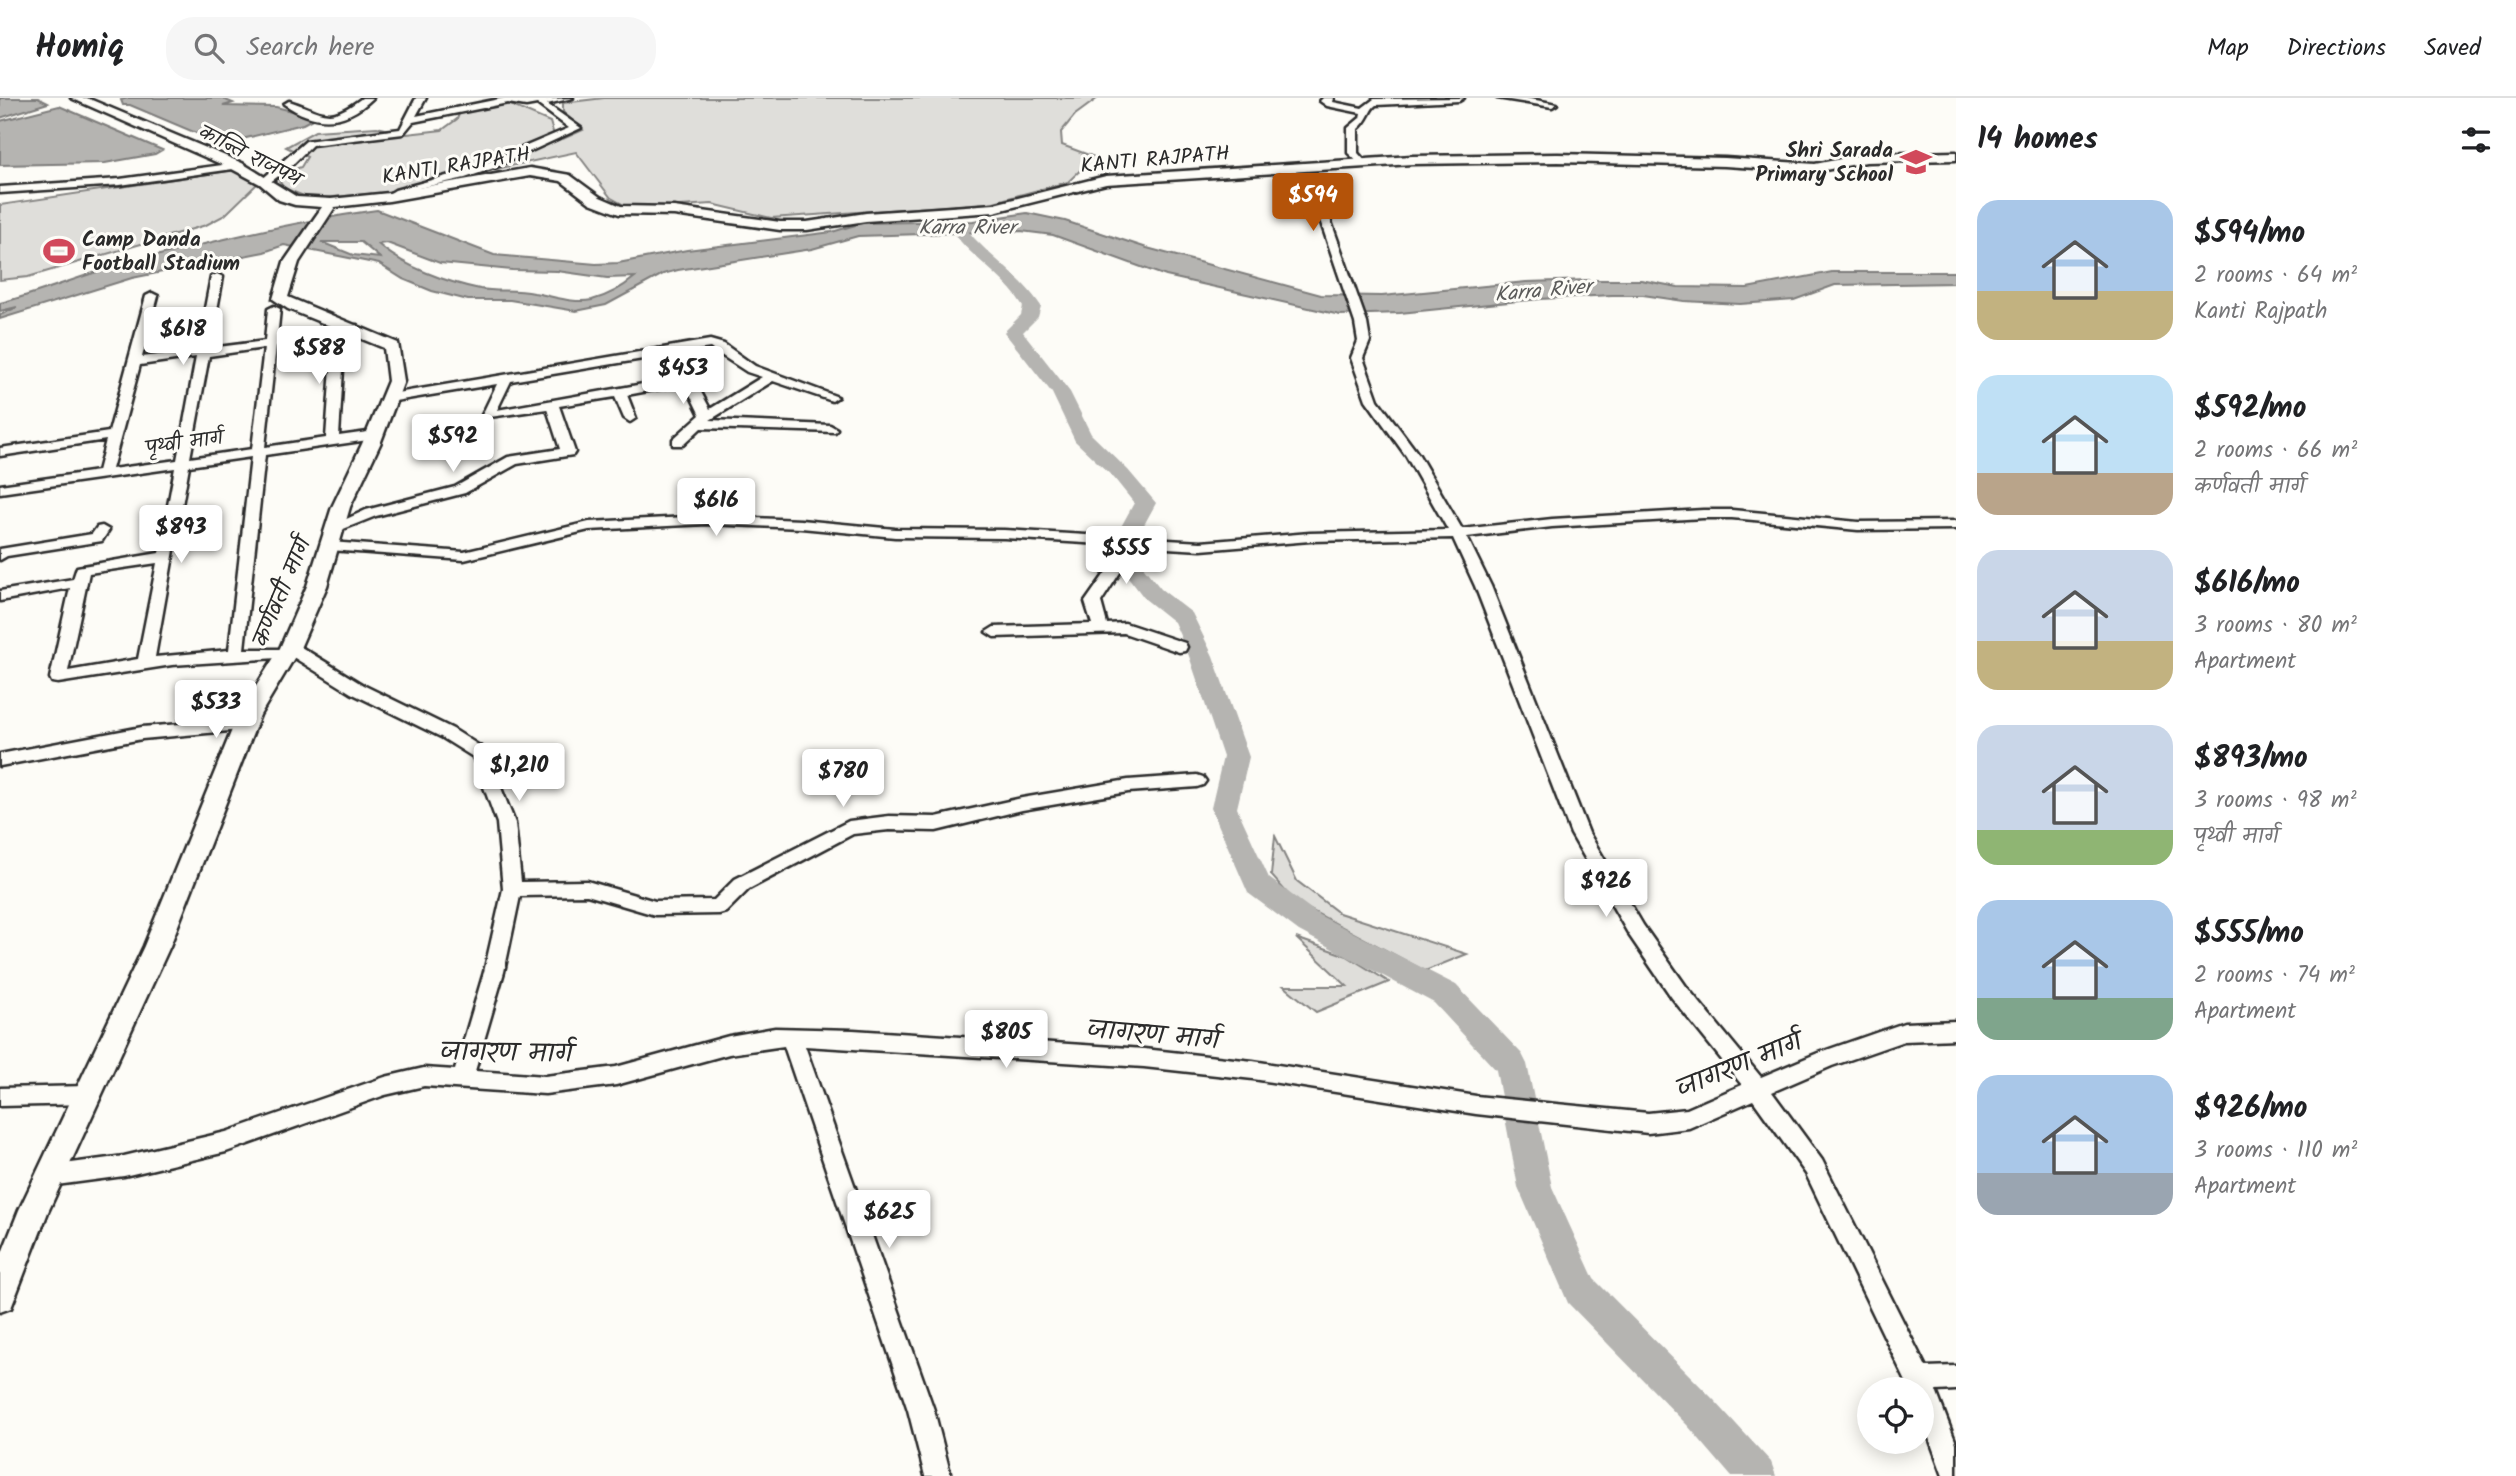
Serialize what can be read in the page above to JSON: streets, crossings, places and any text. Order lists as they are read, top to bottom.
{
  "streets": {
    "main road": ["कान्ति राजपथ", "KANTI RAJPATH", "कर्णवती मार्ग"],
    "street": ["पृथ्वी मार्ग", "जागरण मार्ग"]
  },
  "crossings": [
    ["कान्ति राजपथ", "KANTI RAJPATH"],
    ["कान्ति राजपथ", "कर्णवती मार्ग"],
    ["KANTI RAJPATH", "कर्णवती मार्ग"],
    ["पृथ्वी मार्ग", "कर्णवती मार्ग"],
    ["कर्णवती मार्ग", "जागरण मार्ग"]
  ],
  "water": ["Karra River"],
  "places": {
    "school or university": ["Shri Sarada Primary School"],
    "sports": ["Camp Danda Football Stadium"]
  },
  "page": {
    "header": "Homiq",
    "search": "Search here",
    "nav": ["Map", "Directions", "Saved"],
    "heading": "14 homes",
    "price": [
      "$594",
      "$618",
      "$588",
      "$453",
      "$592",
      "$616",
      "$893",
      "$555",
      "$533",
      "$1,210",
      "$780",
      "$926",
      "$805",
      "$625"
    ],
    "list": [
      {
        "name": "$594/mo",
        "note": "2 rooms · 64 m² · Kanti Rajpath"
      },
      {
        "name": "$592/mo",
        "note": "2 rooms · 66 m² · कर्णवती मार्ग"
      },
      {
        "name": "$616/mo",
        "note": "3 rooms · 80 m² · Apartment"
      },
      {
        "name": "$893/mo",
        "note": "3 rooms · 98 m² · पृथ्वी मार्ग"
      },
      {
        "name": "$555/mo",
        "note": "2 rooms · 74 m² · Apartment"
      },
      {
        "name": "$926/mo",
        "note": "3 rooms · 110 m² · Apartment"
      }
    ]
  }
}
